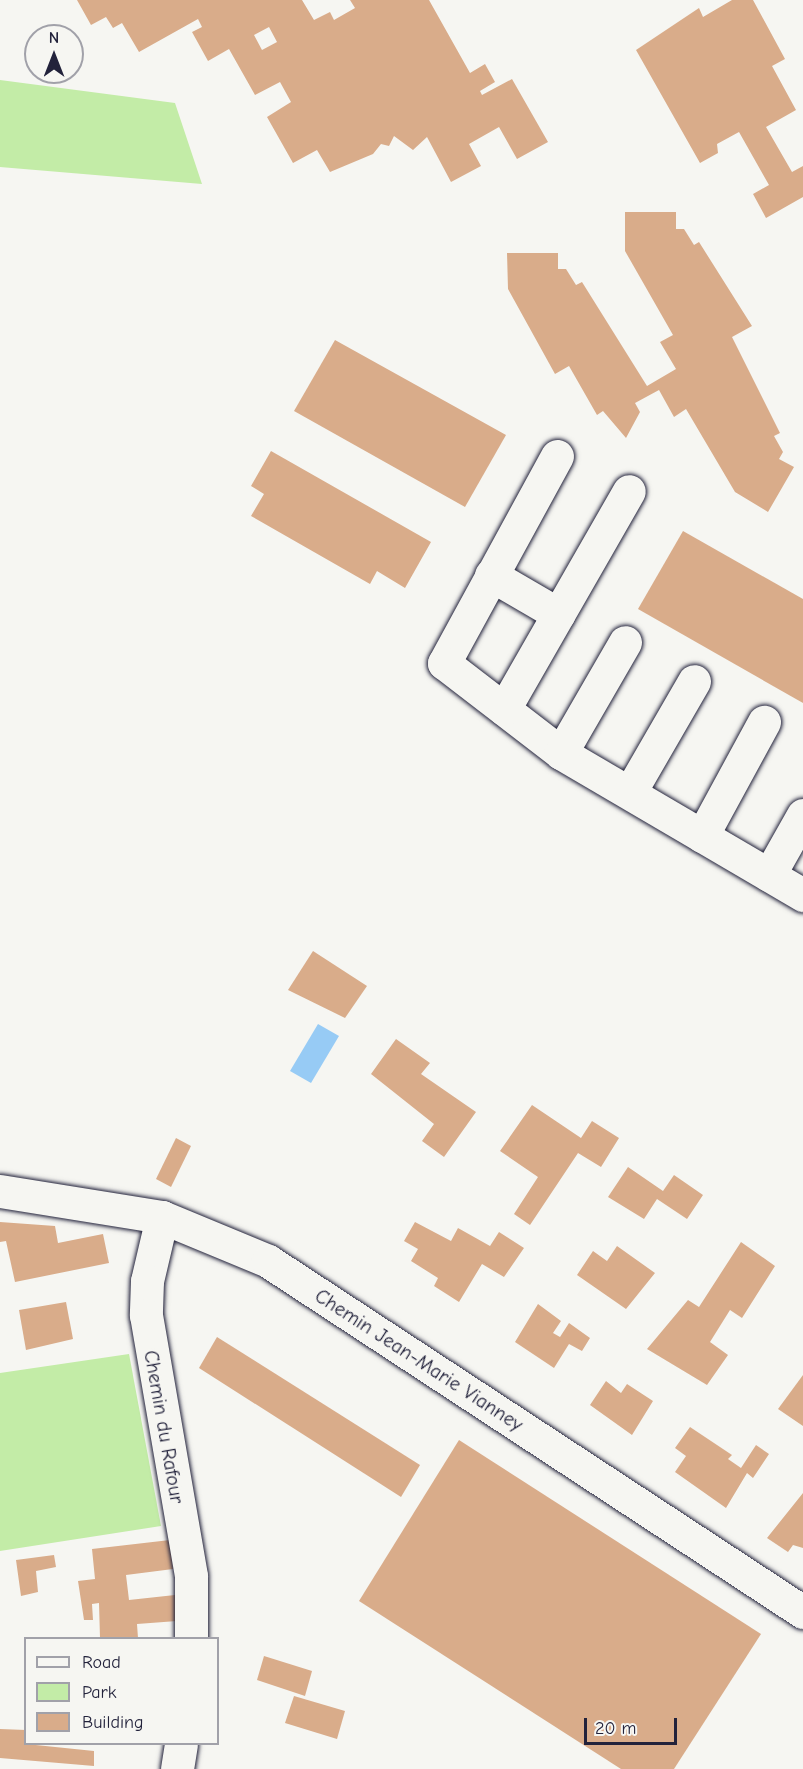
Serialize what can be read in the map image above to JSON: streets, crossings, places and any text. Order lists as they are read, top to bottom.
{
  "streets": {
    "street": ["Chemin Jean-Marie Vianney", "Chemin du Rafour"]
  },
  "crossings": [
    ["Chemin Jean-Marie Vianney", "Chemin du Rafour"]
  ],
  "legend": ["Road", "Park", "Building"],
  "scale_bar": "20 m",
  "north": "top"
}
